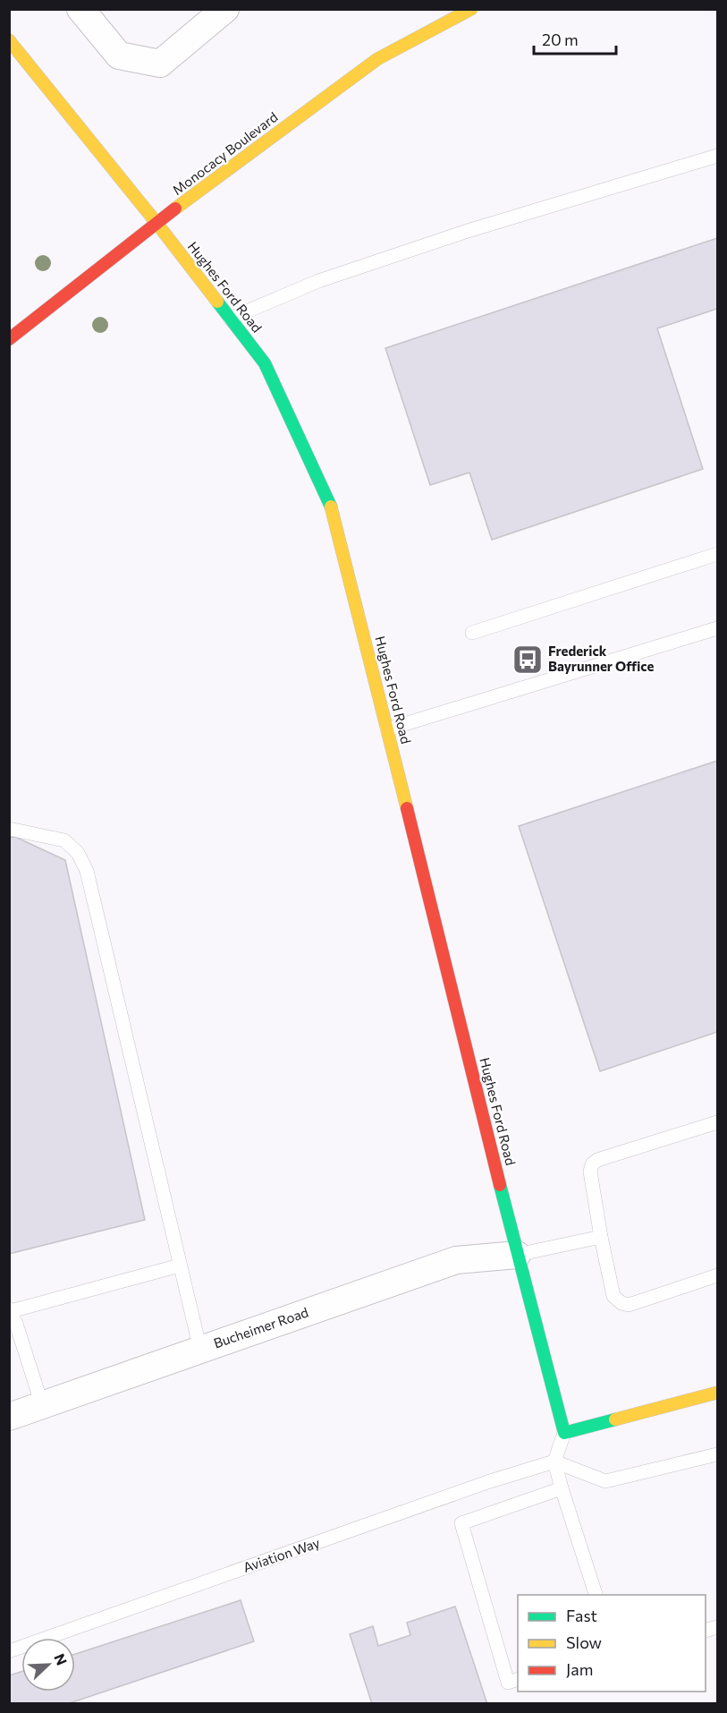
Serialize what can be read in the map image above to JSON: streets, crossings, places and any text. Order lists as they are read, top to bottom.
{
  "streets": {
    "street": ["Monocacy Boulevard", "Hughes Ford Road", "Bucheimer Road"],
    "lane": ["Aviation Way"]
  },
  "crossings": [
    ["Monocacy Boulevard", "Hughes Ford Road"],
    ["Hughes Ford Road", "Bucheimer Road"]
  ],
  "places": {
    "bus stop": ["Frederick Bayrunner Office"]
  },
  "legend": ["Fast", "Slow", "Jam"],
  "scale_bar": "20 m",
  "north": "top right"
}
